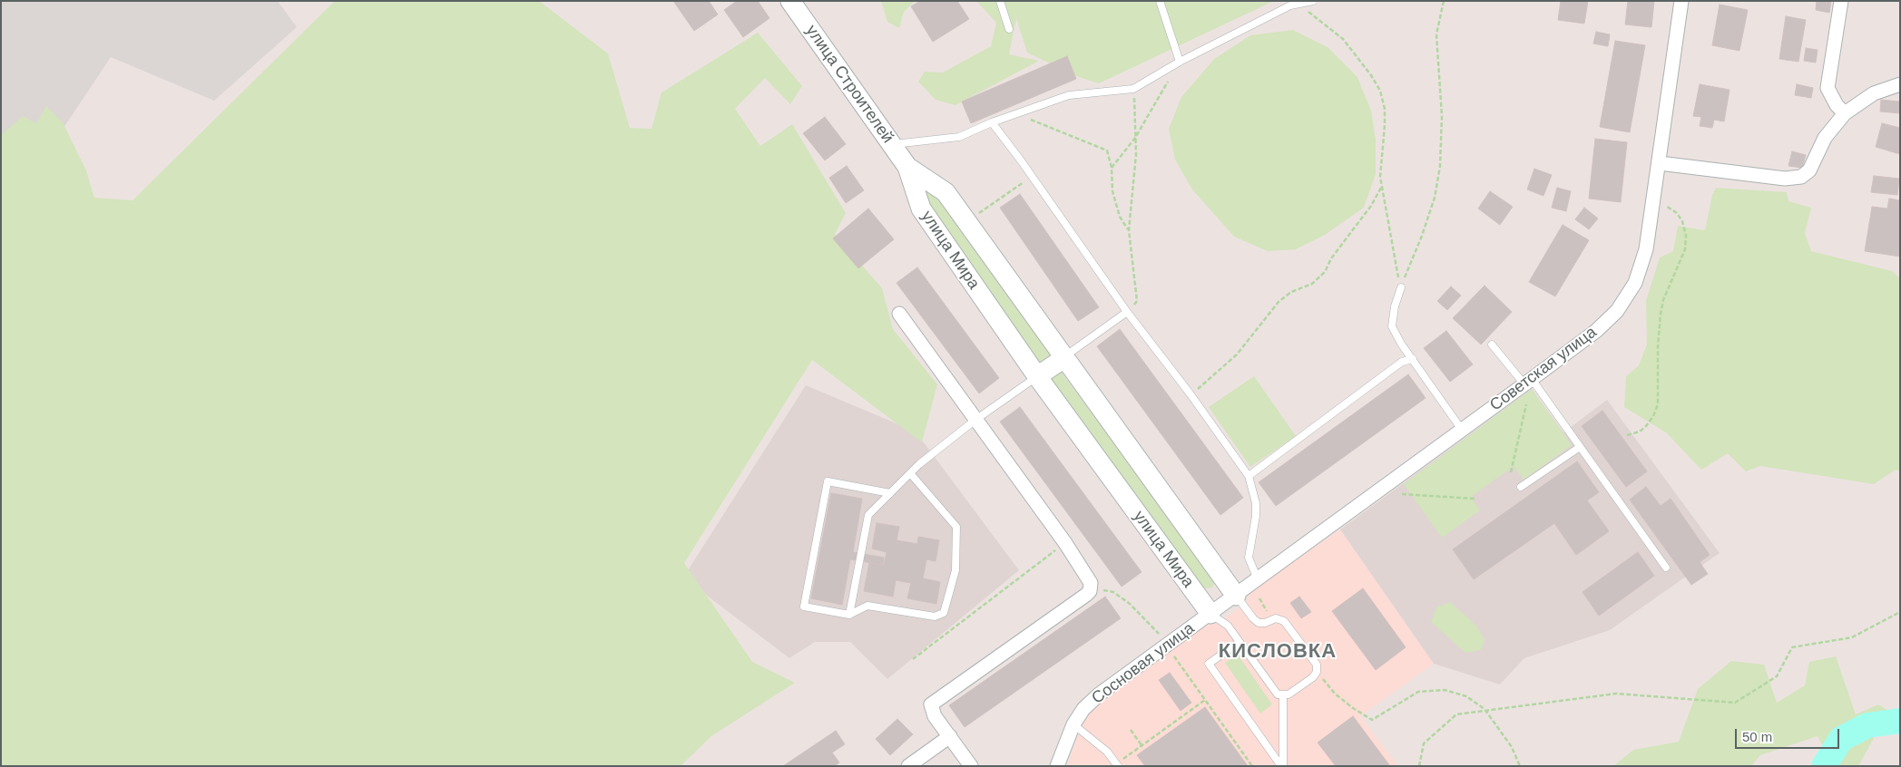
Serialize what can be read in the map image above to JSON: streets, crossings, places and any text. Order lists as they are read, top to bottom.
{
  "streets": {
    "street": [
      "улица Строителей",
      "улица Мира",
      "Советская улица",
      "Сосновая улица"
    ]
  },
  "crossings": [
    ["улица Строителей", "улица Мира"],
    ["улица Мира", "Советская улица"],
    ["улица Мира", "Сосновая улица"],
    ["Советская улица", "Сосновая улица"]
  ],
  "districts": ["КИСЛОВКА"],
  "scale_bar": "50 m"
}
